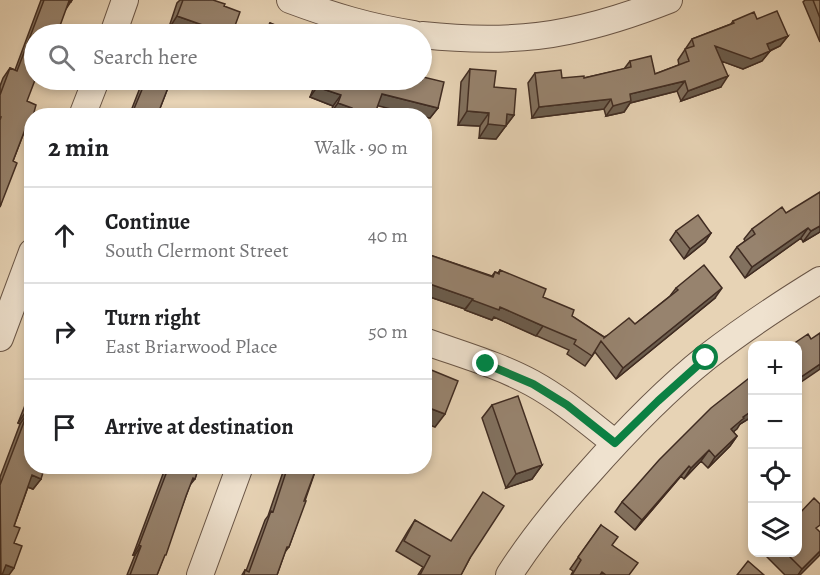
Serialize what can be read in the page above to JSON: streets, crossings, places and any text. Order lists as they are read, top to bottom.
{
  "page": {
    "search": "Search here",
    "heading": ["2 min", "Walk · 90 m"],
    "list": [
      ["Continue", "South Clermont Street", "40 m"],
      ["Turn right", "East Briarwood Place", "50 m"],
      "Arrive at destination"
    ],
    "map_buttons": ["+", "−"]
  }
}
